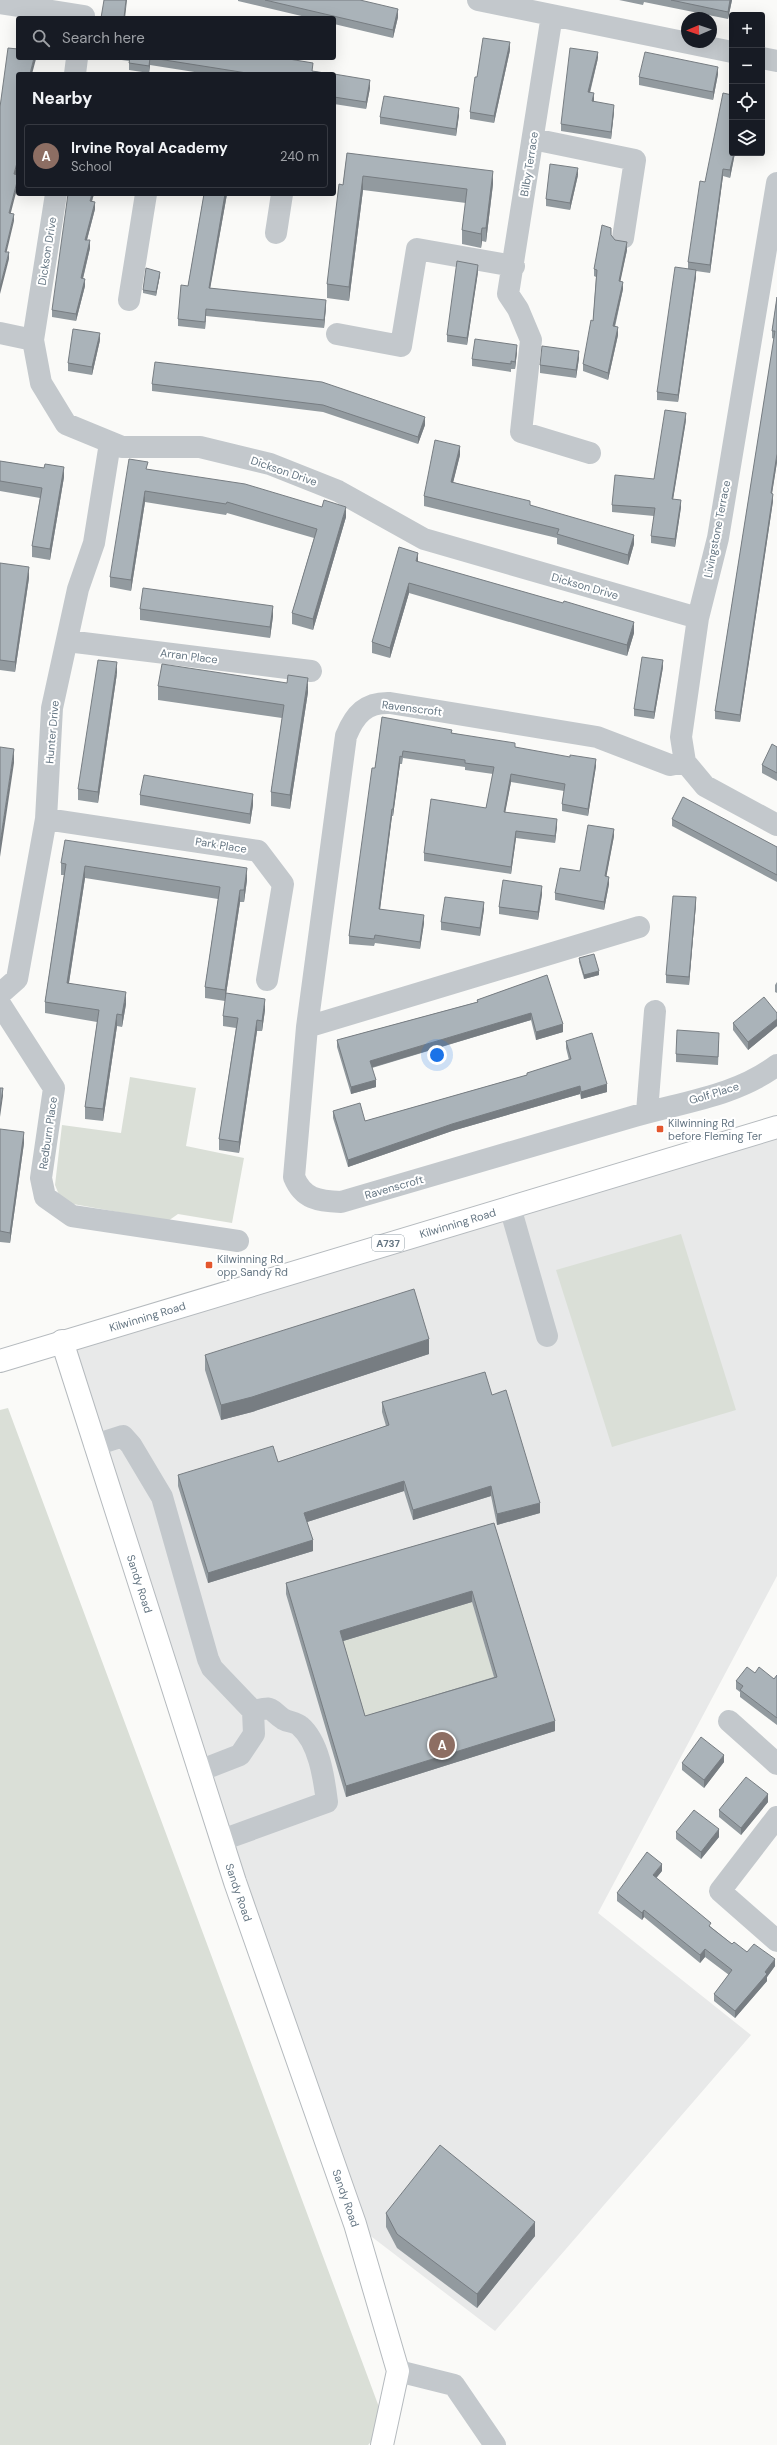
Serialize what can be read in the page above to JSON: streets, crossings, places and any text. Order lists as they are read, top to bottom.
{
  "streets": {
    "main road": ["Kilwinning Road", "A737", "Sandy Road"],
    "street": [
      "Bilby Terrace",
      "Dickson Drive",
      "Livingstone Terrace",
      "Arran Place",
      "Ravenscroft",
      "Hunter Drive",
      "Park Place",
      "Golf Place",
      "Redburn Place"
    ]
  },
  "crossings": [
    ["Dickson Drive", "Livingstone Terrace"],
    ["Dickson Drive", "Hunter Drive"],
    ["Livingstone Terrace", "Ravenscroft"],
    ["Arran Place", "Hunter Drive"],
    ["Ravenscroft", "Golf Place"],
    ["Hunter Drive", "Park Place"],
    ["Kilwinning Road", "Sandy Road"]
  ],
  "places": {
    "transit": ["Kilwinning Rd before Fleming Ter", "Kilwinning Rd opp Sandy Rd"]
  },
  "north": "left",
  "page": {
    "map_buttons": ["+", "−"],
    "search": "Search here",
    "heading": "Nearby",
    "list": [
      {
        "mark": "A",
        "name": "Irvine Royal Academy",
        "note": "School",
        "value": "240 m"
      }
    ],
    "pins": "A"
  }
}
